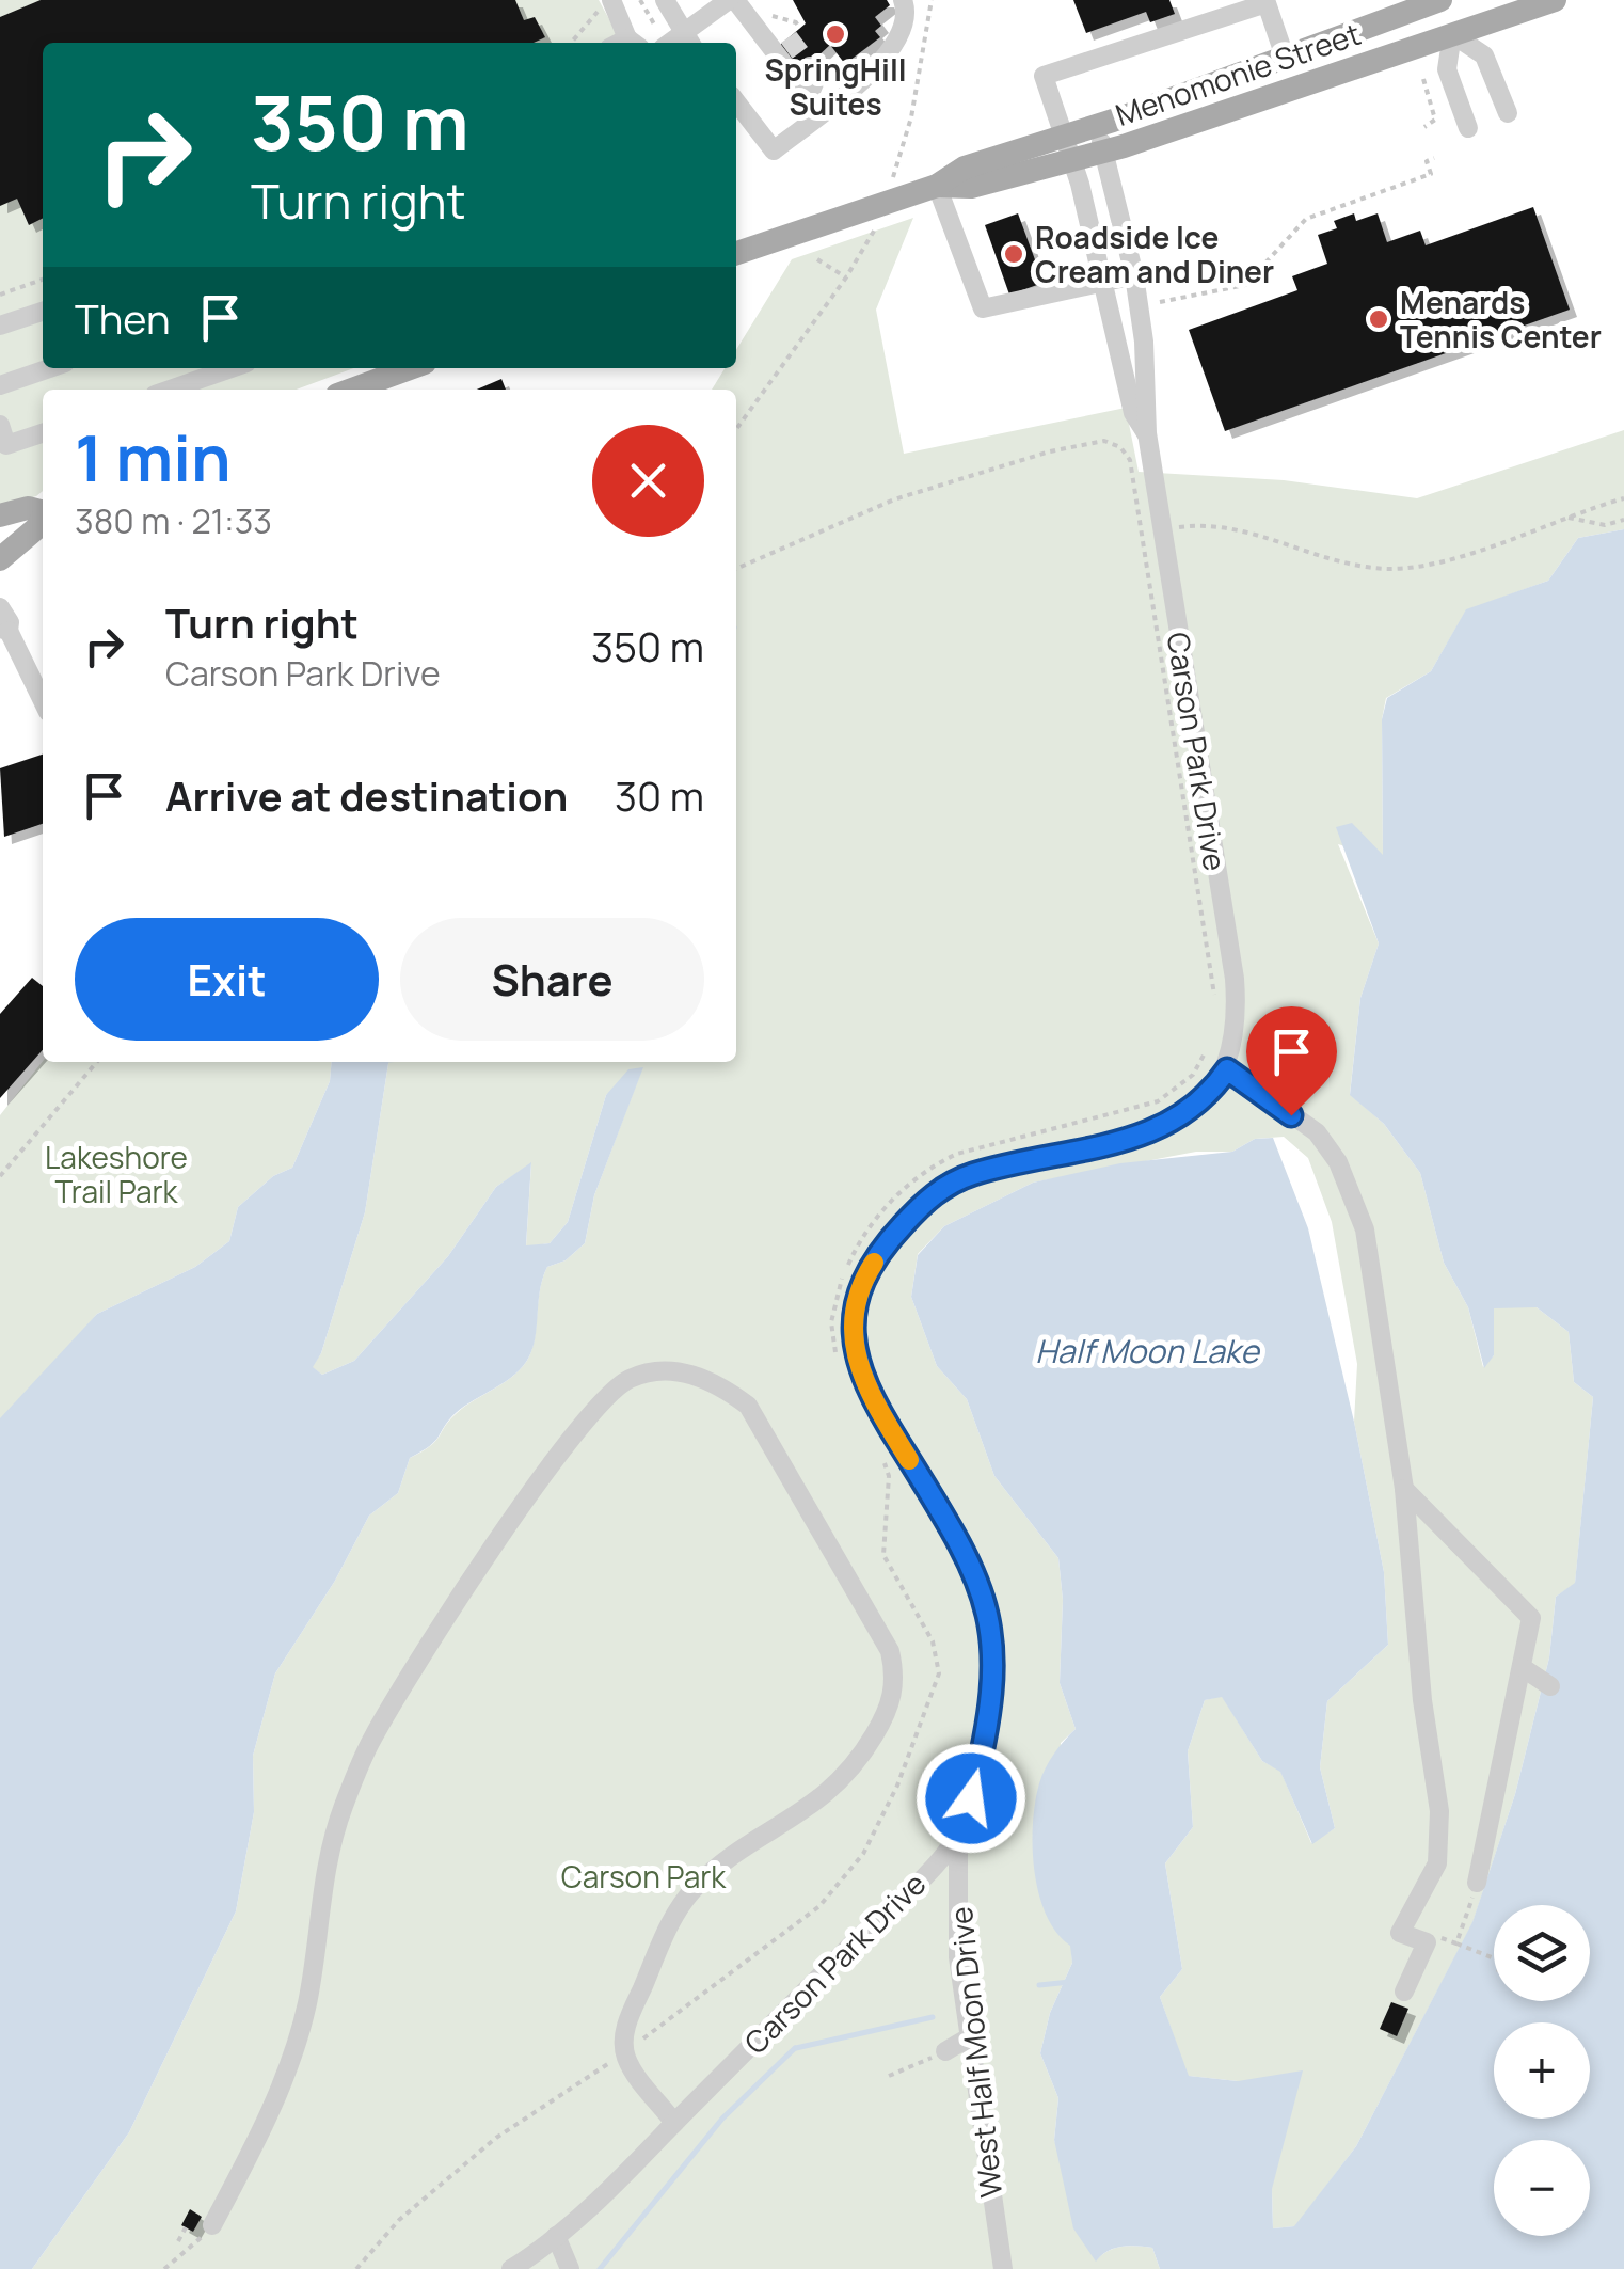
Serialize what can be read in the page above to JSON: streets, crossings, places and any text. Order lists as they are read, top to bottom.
{
  "streets": {
    "main road": ["Menomonie Street"],
    "street": ["Carson Park Drive", "West Half Moon Drive"]
  },
  "crossings": [
    ["Menomonie Street", "Carson Park Drive"],
    ["Carson Park Drive", "West Half Moon Drive"]
  ],
  "water": ["Half Moon Lake"],
  "parks": ["Lakeshore Trail Park", "Carson Park"],
  "places": ["SpringHill Suites", "Roadside Ice Cream and Diner", "Menards Tennis Center"],
  "page": {
    "turn": ["350 m", "Turn right"],
    "then": "Then",
    "heading": ["1 min", "380 m · 21:33"],
    "list": [
      {
        "name": "Turn right",
        "note": "Carson Park Drive",
        "value": "350 m"
      },
      {
        "name": "Arrive at destination",
        "value": "30 m"
      }
    ],
    "buttons": ["Exit", "Share"],
    "map_buttons": ["+", "−"]
  }
}
